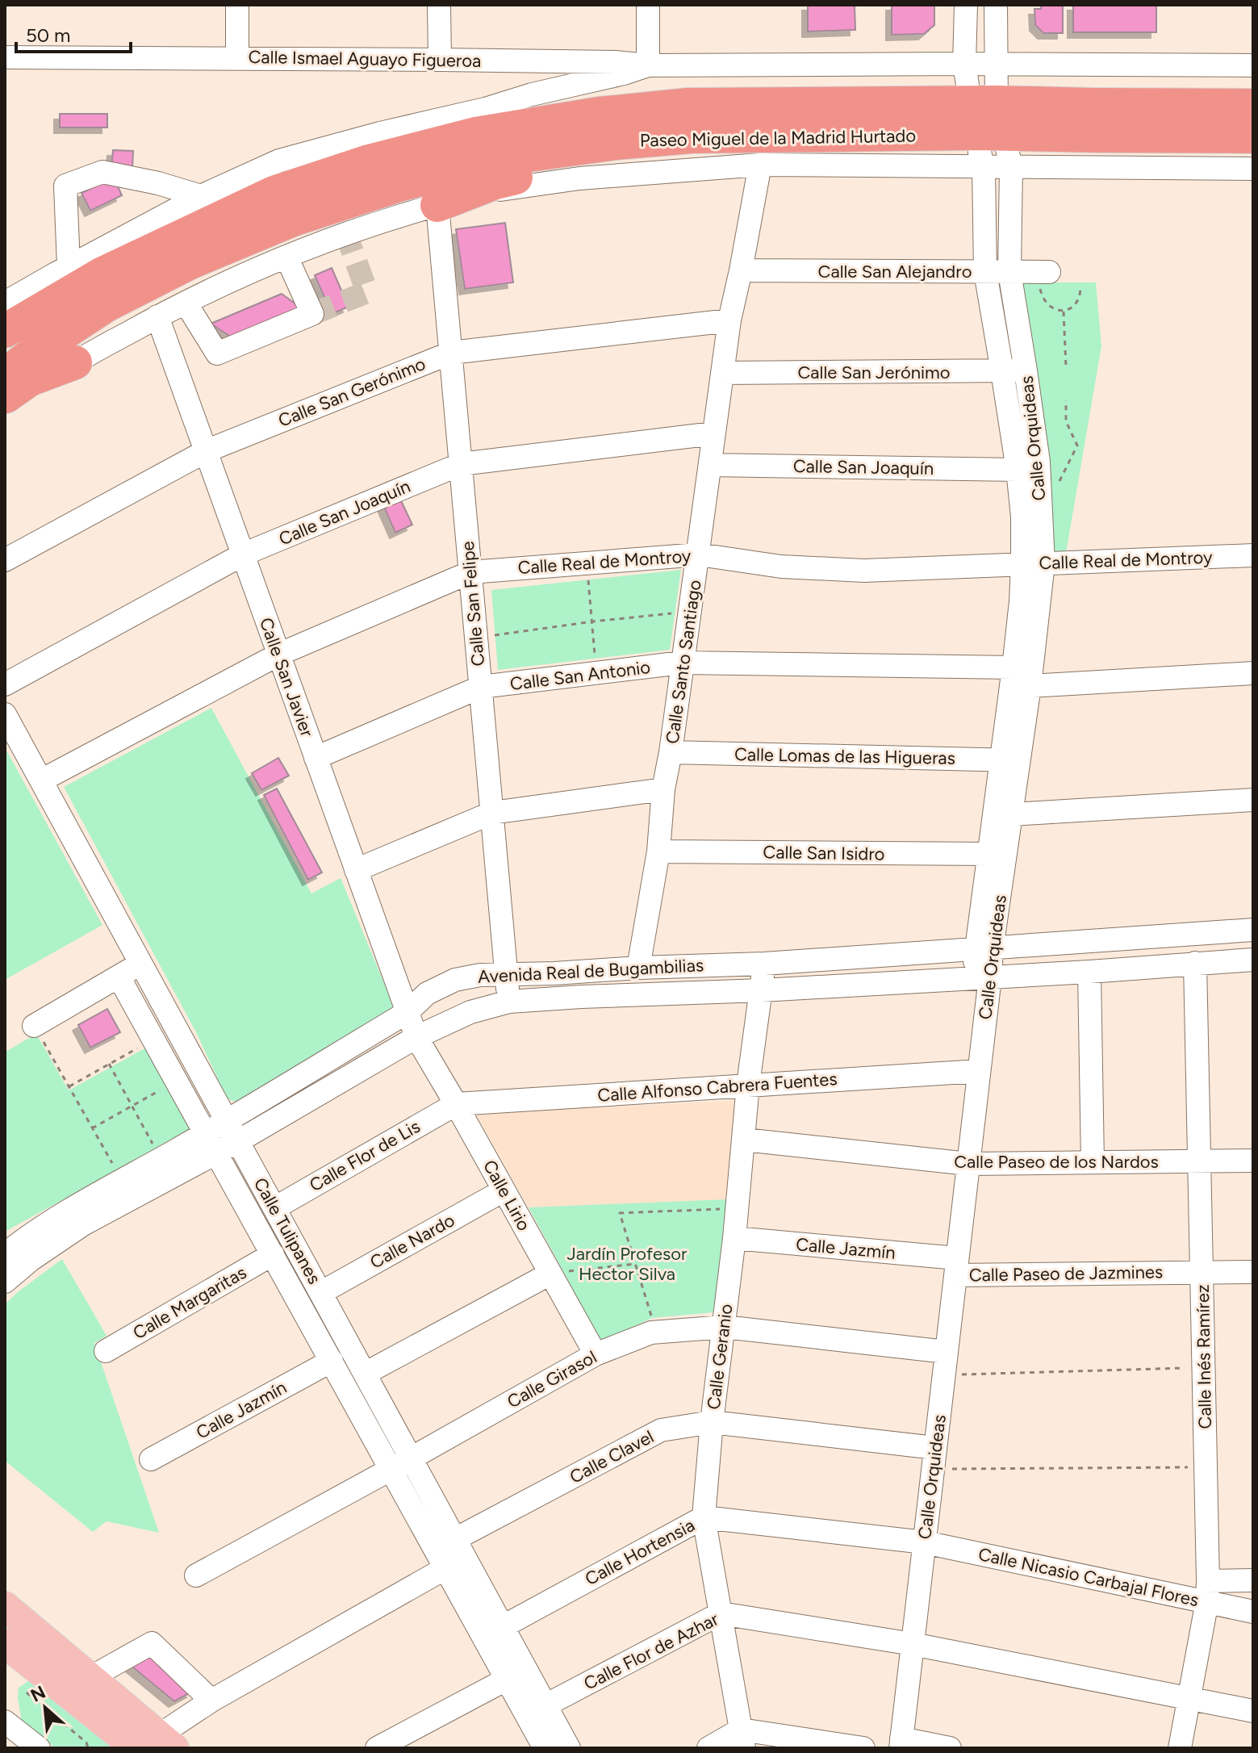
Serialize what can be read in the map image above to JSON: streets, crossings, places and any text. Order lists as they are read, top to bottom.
{
  "streets": {
    "highway": ["Paseo Miguel de la Madrid Hurtado"],
    "street": [
      "Calle Ismael Aguayo Figueroa",
      "Calle San Alejandro",
      "Calle San Jerónimo",
      "Calle San Gerónimo",
      "Calle Orquideas",
      "Calle San Joaquín",
      "Calle Real de Montroy",
      "Calle San Felipe",
      "Calle Santo Santiago",
      "Calle San Antonio",
      "Calle San Javier",
      "Calle Lomas de las Higueras",
      "Calle San Isidro",
      "Avenida Real de Bugambilias",
      "Calle Alfonso Cabrera Fuentes",
      "Calle Flor de Lis",
      "Calle Paseo de los Nardos",
      "Calle Lirio",
      "Calle Tulipanes",
      "Calle Nardo",
      "Calle Jazmín",
      "Calle Paseo de Jazmines",
      "Calle Margaritas",
      "Calle Geranio",
      "Calle Inés Ramírez",
      "Calle Girasol",
      "Calle Clavel",
      "Calle Hortensia",
      "Calle Nicasio Carbajal Flores",
      "Calle Flor de Azhar"
    ]
  },
  "crossings": [
    ["Paseo Miguel de la Madrid Hurtado", "Calle Orquideas"],
    ["Calle San Alejandro", "Calle Orquideas"],
    ["Calle San Alejandro", "Calle Santo Santiago"],
    ["Calle San Jerónimo", "Calle Orquideas"],
    ["Calle San Jerónimo", "Calle Santo Santiago"],
    ["Calle San Gerónimo", "Calle San Felipe"],
    ["Calle San Gerónimo", "Calle Santo Santiago"],
    ["Calle San Gerónimo", "Calle San Javier"],
    ["Calle Orquideas", "Calle San Joaquín"],
    ["Calle Orquideas", "Calle Real de Montroy"],
    ["Calle Orquideas", "Calle San Antonio"],
    ["Calle Orquideas", "Calle Lomas de las Higueras"],
    ["Calle Orquideas", "Calle San Isidro"],
    ["Calle Orquideas", "Avenida Real de Bugambilias"],
    ["Calle Orquideas", "Calle Alfonso Cabrera Fuentes"],
    ["Calle Orquideas", "Calle Paseo de los Nardos"],
    ["Calle Orquideas", "Calle Jazmín"],
    ["Calle Orquideas", "Calle Paseo de Jazmines"],
    ["Calle Orquideas", "Calle Girasol"],
    ["Calle Orquideas", "Calle Clavel"],
    ["Calle Orquideas", "Calle Hortensia"],
    ["Calle Orquideas", "Calle Nicasio Carbajal Flores"],
    ["Calle Orquideas", "Calle Flor de Azhar"],
    ["Calle San Joaquín", "Calle San Felipe"],
    ["Calle San Joaquín", "Calle Santo Santiago"],
    ["Calle San Joaquín", "Calle San Javier"],
    ["Calle Real de Montroy", "Calle San Felipe"],
    ["Calle Real de Montroy", "Calle Santo Santiago"],
    ["Calle Real de Montroy", "Calle San Javier"],
    ["Calle Real de Montroy", "Calle Tulipanes"],
    ["Calle San Felipe", "Calle San Antonio"],
    ["Calle San Felipe", "Avenida Real de Bugambilias"],
    ["Calle Santo Santiago", "Calle San Antonio"],
    ["Calle Santo Santiago", "Calle Lomas de las Higueras"],
    ["Calle Santo Santiago", "Calle San Isidro"],
    ["Calle Santo Santiago", "Avenida Real de Bugambilias"],
    ["Calle San Antonio", "Calle San Javier"],
    ["Calle San Javier", "Avenida Real de Bugambilias"],
    ["Calle San Javier", "Calle Lirio"],
    ["Avenida Real de Bugambilias", "Calle Lirio"],
    ["Avenida Real de Bugambilias", "Calle Tulipanes"],
    ["Avenida Real de Bugambilias", "Calle Geranio"],
    ["Avenida Real de Bugambilias", "Calle Inés Ramírez"],
    ["Calle Alfonso Cabrera Fuentes", "Calle Flor de Lis"],
    ["Calle Alfonso Cabrera Fuentes", "Calle Lirio"],
    ["Calle Alfonso Cabrera Fuentes", "Calle Geranio"],
    ["Calle Flor de Lis", "Calle Lirio"],
    ["Calle Flor de Lis", "Calle Tulipanes"],
    ["Calle Paseo de los Nardos", "Calle Geranio"],
    ["Calle Paseo de los Nardos", "Calle Inés Ramírez"],
    ["Calle Lirio", "Calle Nardo"],
    ["Calle Lirio", "Calle Girasol"],
    ["Calle Tulipanes", "Calle Nardo"],
    ["Calle Tulipanes", "Calle Jazmín"],
    ["Calle Tulipanes", "Calle Margaritas"],
    ["Calle Tulipanes", "Calle Girasol"],
    ["Calle Tulipanes", "Calle Clavel"],
    ["Calle Tulipanes", "Calle Hortensia"],
    ["Calle Tulipanes", "Calle Flor de Azhar"],
    ["Calle Jazmín", "Calle Paseo de Jazmines"],
    ["Calle Jazmín", "Calle Geranio"],
    ["Calle Paseo de Jazmines", "Calle Inés Ramírez"],
    ["Calle Geranio", "Calle Girasol"],
    ["Calle Geranio", "Calle Clavel"],
    ["Calle Geranio", "Calle Hortensia"],
    ["Calle Geranio", "Calle Flor de Azhar"],
    ["Calle Inés Ramírez", "Calle Nicasio Carbajal Flores"],
    ["Calle Inés Ramírez", "Calle Flor de Azhar"],
    ["Calle Hortensia", "Calle Nicasio Carbajal Flores"]
  ],
  "parks": ["Jardín Profesor Hector Silva"],
  "scale_bar": "50 m",
  "north": "top left"
}
